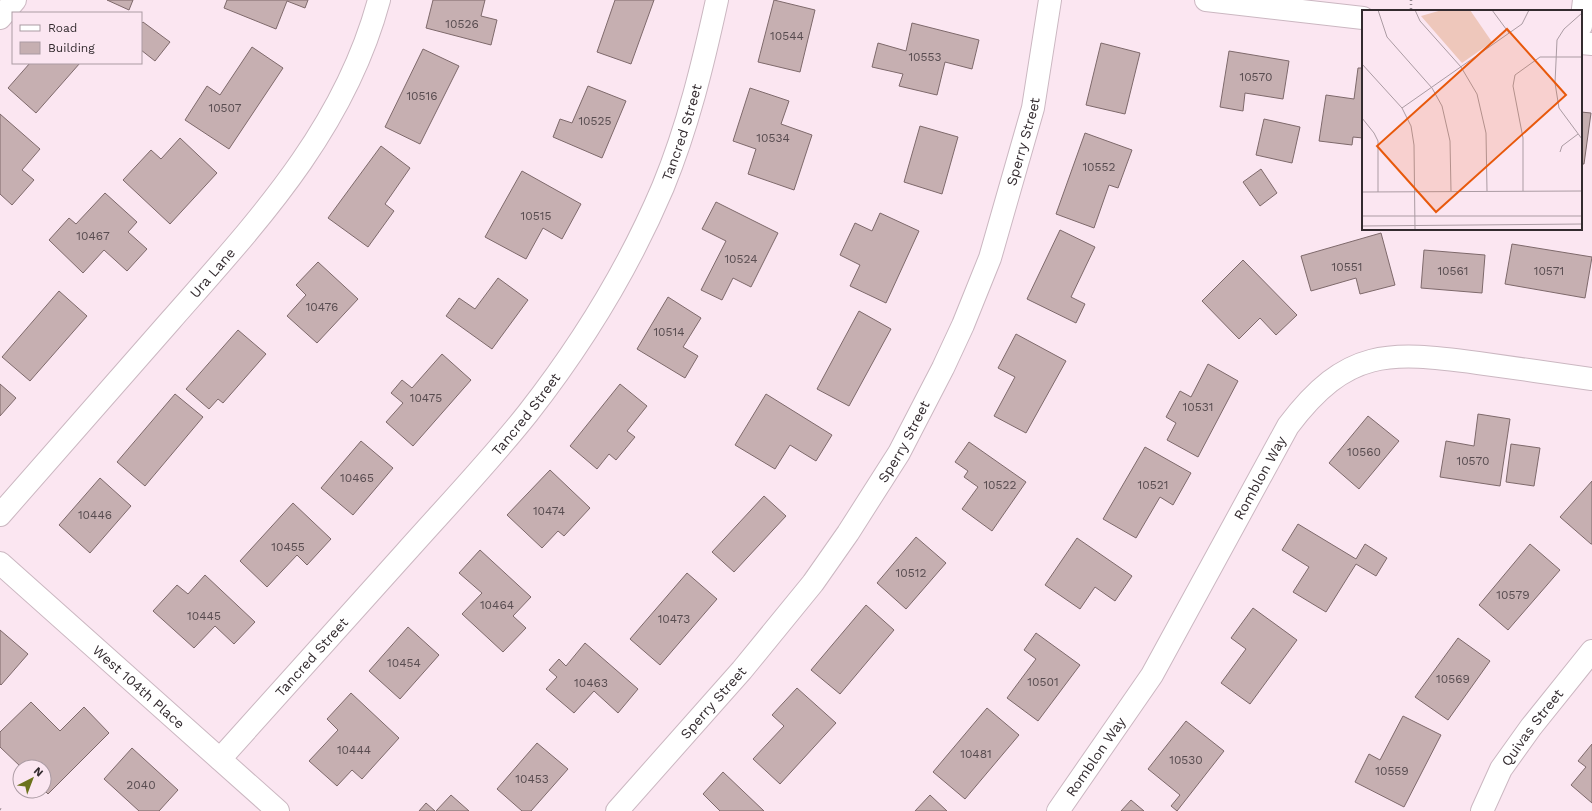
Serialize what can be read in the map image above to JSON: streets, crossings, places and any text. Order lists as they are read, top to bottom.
{
  "streets": {
    "street": [
      "Tancred Street",
      "Sperry Street",
      "Ura Lane",
      "Romblon Way",
      "West 104th Place",
      "Quivas Street"
    ]
  },
  "crossings": [
    ["Tancred Street", "West 104th Place"]
  ],
  "house_numbers": [
    "10526",
    "10544",
    "10553",
    "10570",
    "10516",
    "10507",
    "10525",
    "10534",
    "10552",
    "10515",
    "10467",
    "10524",
    "10551",
    "10561",
    "10571",
    "10476",
    "10514",
    "10475",
    "10531",
    "10560",
    "10570",
    "10465",
    "10522",
    "10521",
    "10474",
    "10446",
    "10455",
    "10512",
    "10579",
    "10464",
    "10445",
    "10473",
    "10454",
    "10569",
    "10501",
    "10463",
    "10444",
    "10481",
    "10530",
    "10559",
    "10453",
    "2040"
  ],
  "legend": ["Road", "Building"],
  "north": "top right"
}
